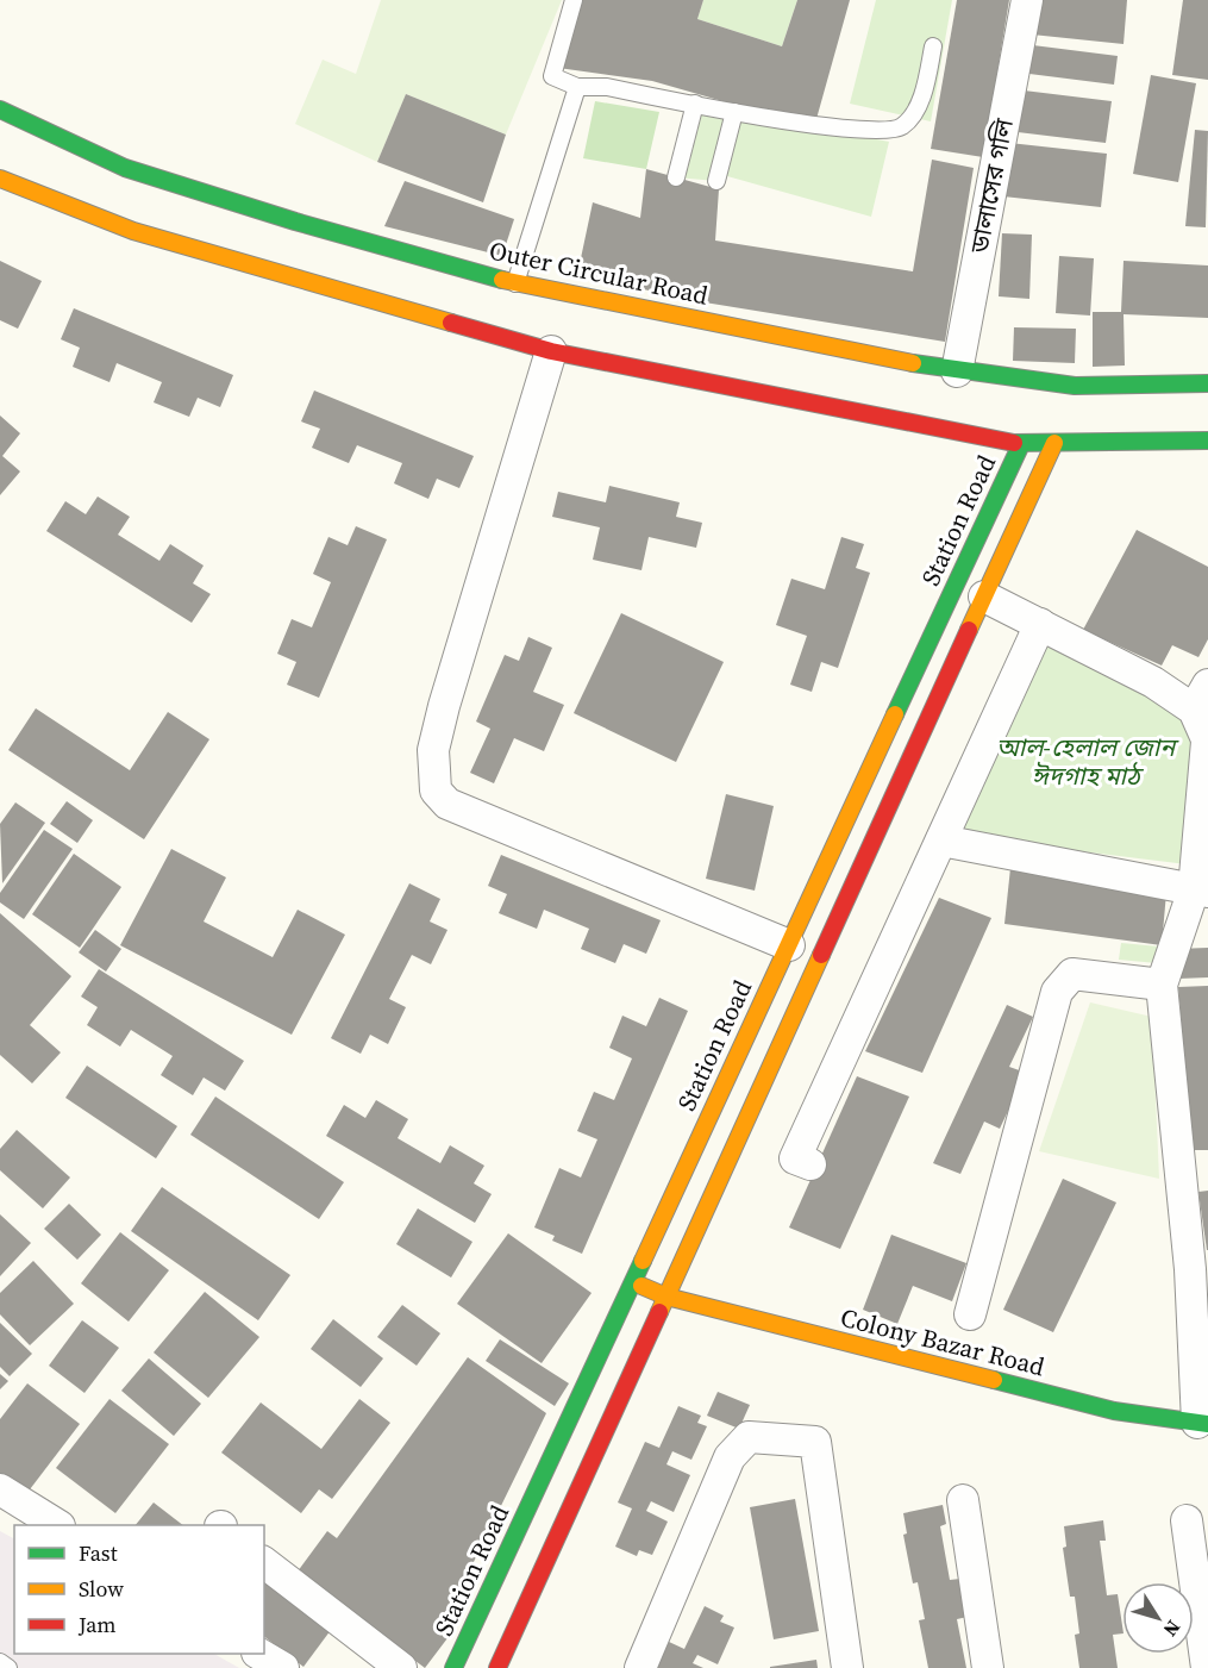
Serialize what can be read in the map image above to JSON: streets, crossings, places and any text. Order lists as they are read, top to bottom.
{
  "streets": {
    "main road": ["Outer Circular Road", "Station Road", "Colony Bazar Road"],
    "street": ["ডালাসের গলি"]
  },
  "crossings": [
    ["ডালাসের গলি", "Outer Circular Road"],
    ["Station Road", "Colony Bazar Road"]
  ],
  "parks": ["আল-হেলাল জোন ঈদগাহ মাঠ"],
  "legend": ["Fast", "Slow", "Jam"],
  "north": "bottom right"
}
